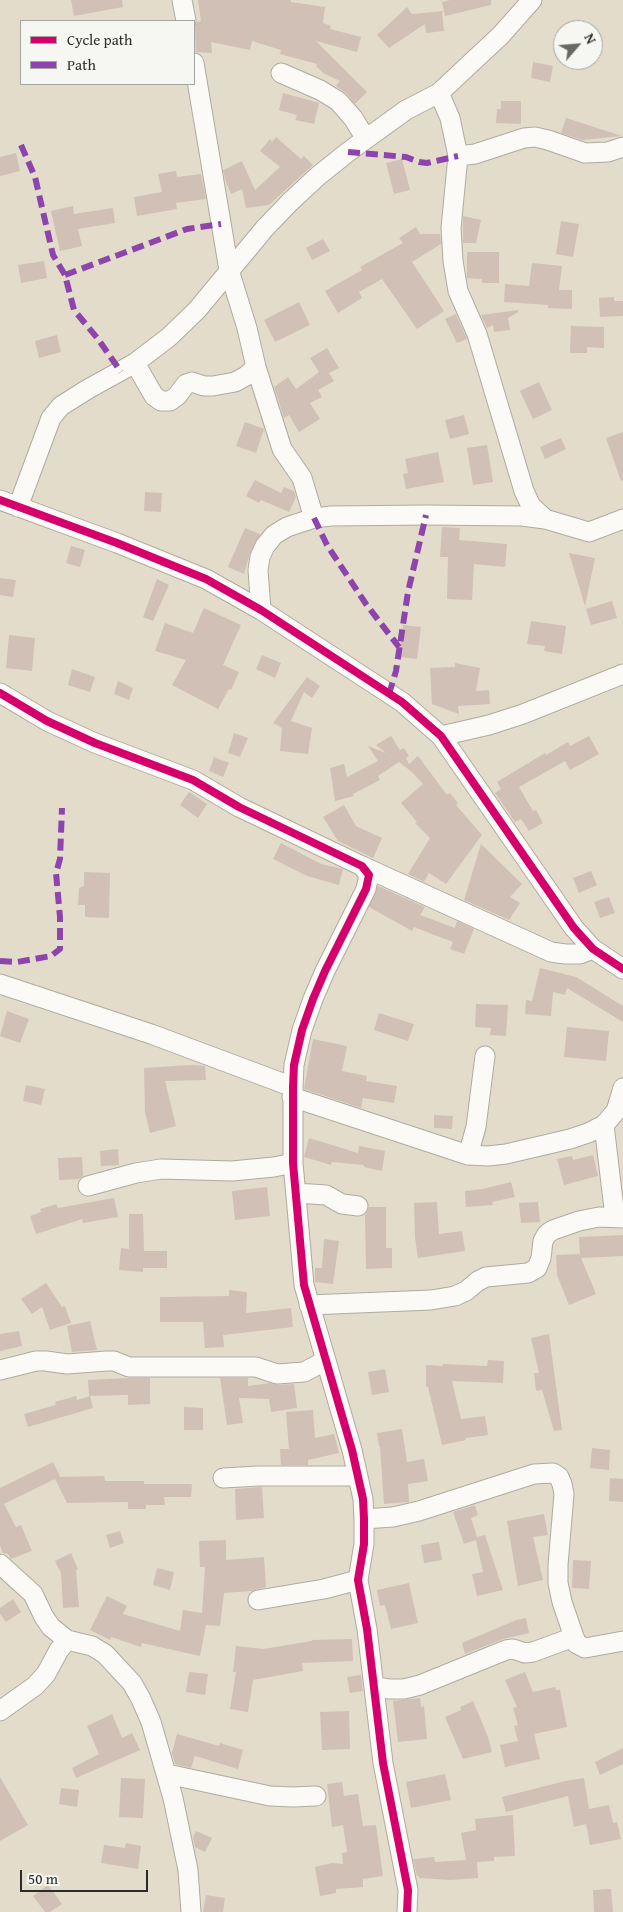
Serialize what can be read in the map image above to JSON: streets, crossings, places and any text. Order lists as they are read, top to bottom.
{
  "legend": ["Cycle path", "Path"],
  "scale_bar": "50 m",
  "north": "top right"
}
